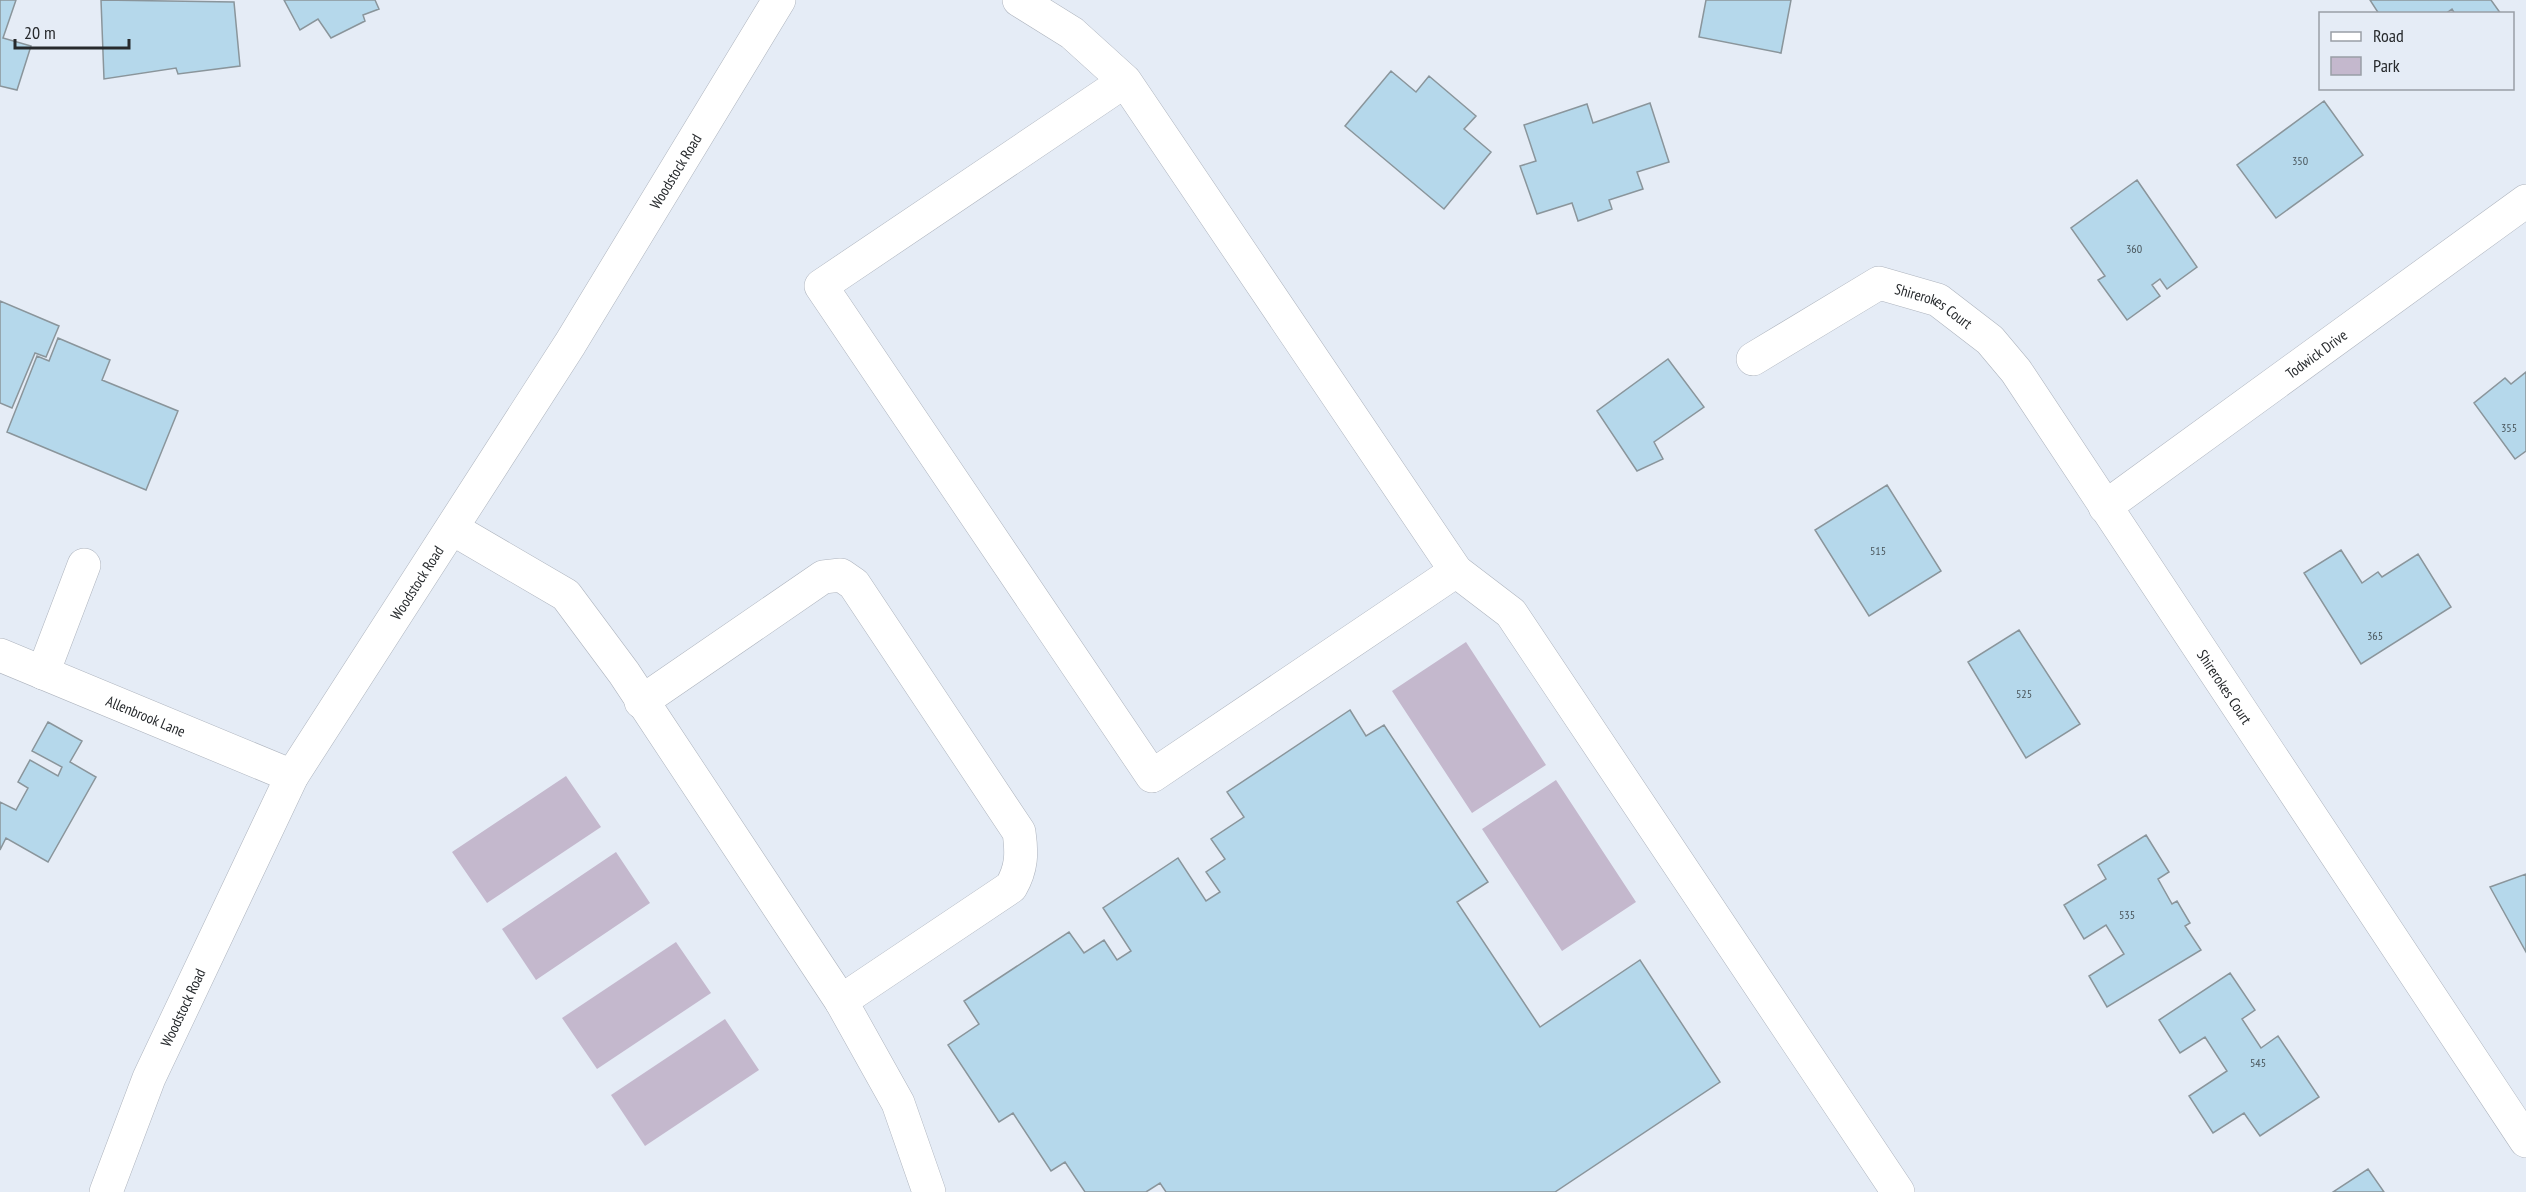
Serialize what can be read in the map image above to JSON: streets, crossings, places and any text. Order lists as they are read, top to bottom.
{
  "streets": {
    "street": [
      "Woodstock Road",
      "Shirerokes Court",
      "Todwick Drive",
      "Allenbrook Lane"
    ]
  },
  "crossings": [
    ["Woodstock Road", "Allenbrook Lane"],
    ["Shirerokes Court", "Todwick Drive"]
  ],
  "house_numbers": [
    "350",
    "360",
    "355",
    "515",
    "365",
    "525",
    "535",
    "545"
  ],
  "legend": ["Road", "Park"],
  "scale_bar": "20 m"
}
